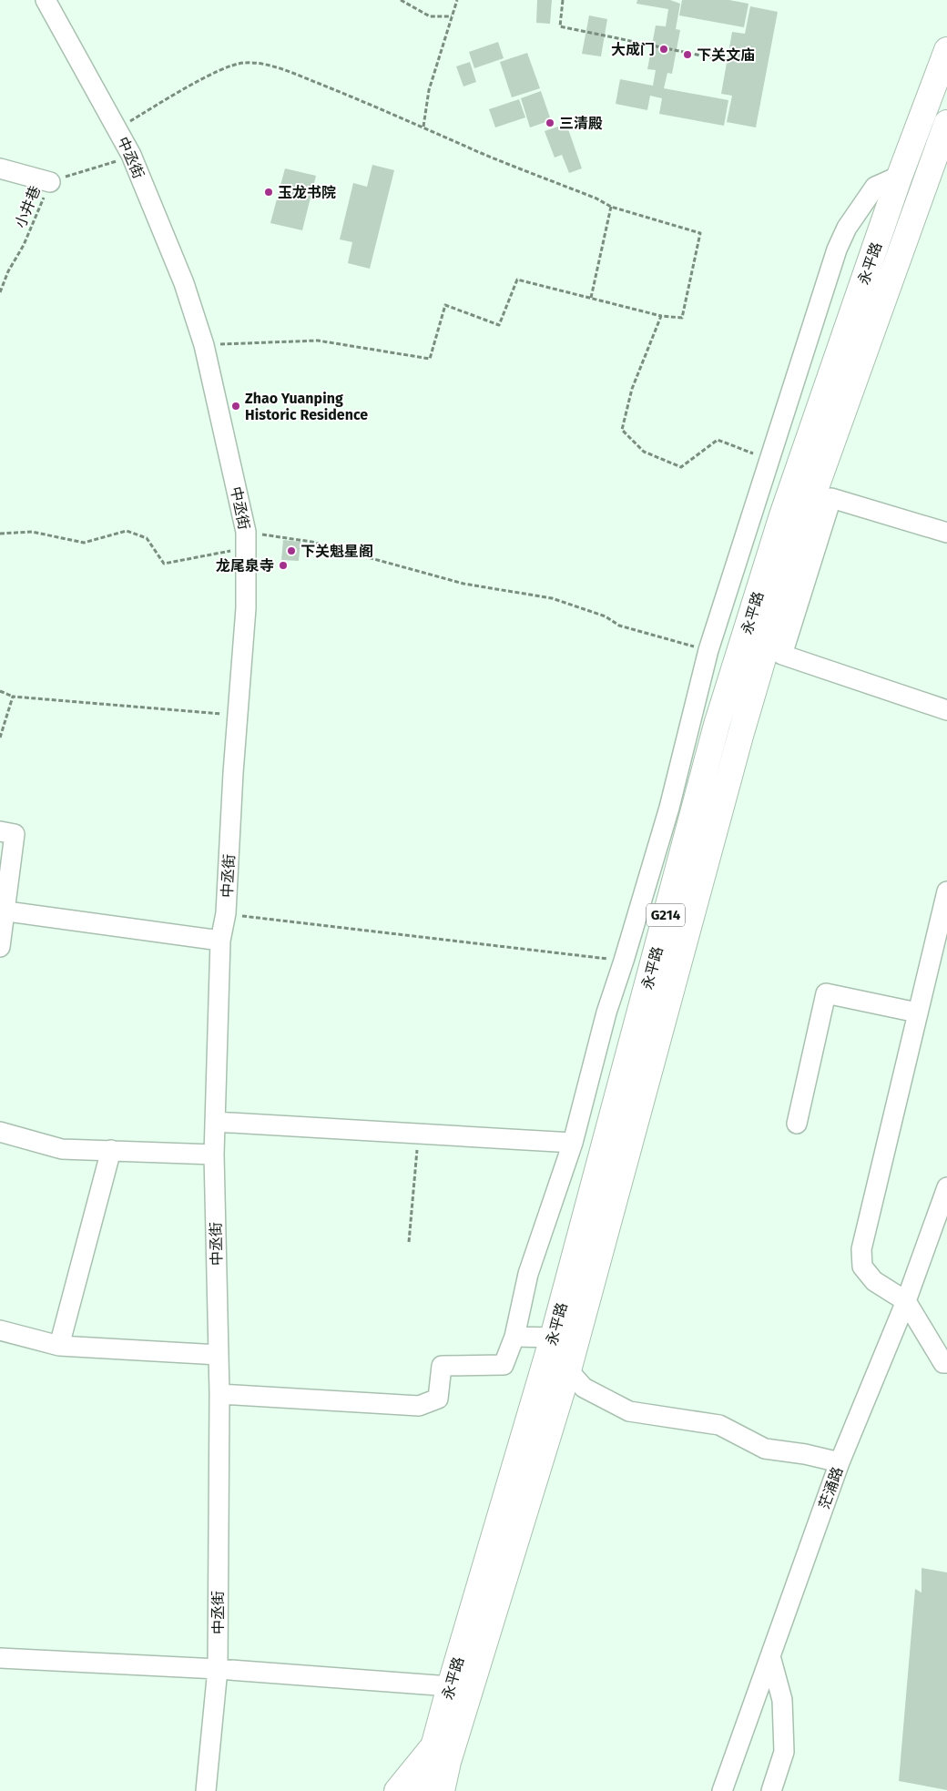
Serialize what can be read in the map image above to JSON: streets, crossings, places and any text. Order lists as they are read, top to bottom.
{
  "streets": {
    "main road": ["永平路", "G214"],
    "street": ["中丞街", "茫涌路"],
    "path": ["小井巷"]
  },
  "crossings": [
    ["中丞街", "小井巷"]
  ],
  "places": [
    "大成门",
    "下关文庙",
    "三清殿",
    "玉龙书院",
    "Zhao Yuanping Historic Residence",
    "下关魁星阁",
    "龙尾泉寺"
  ]
}
